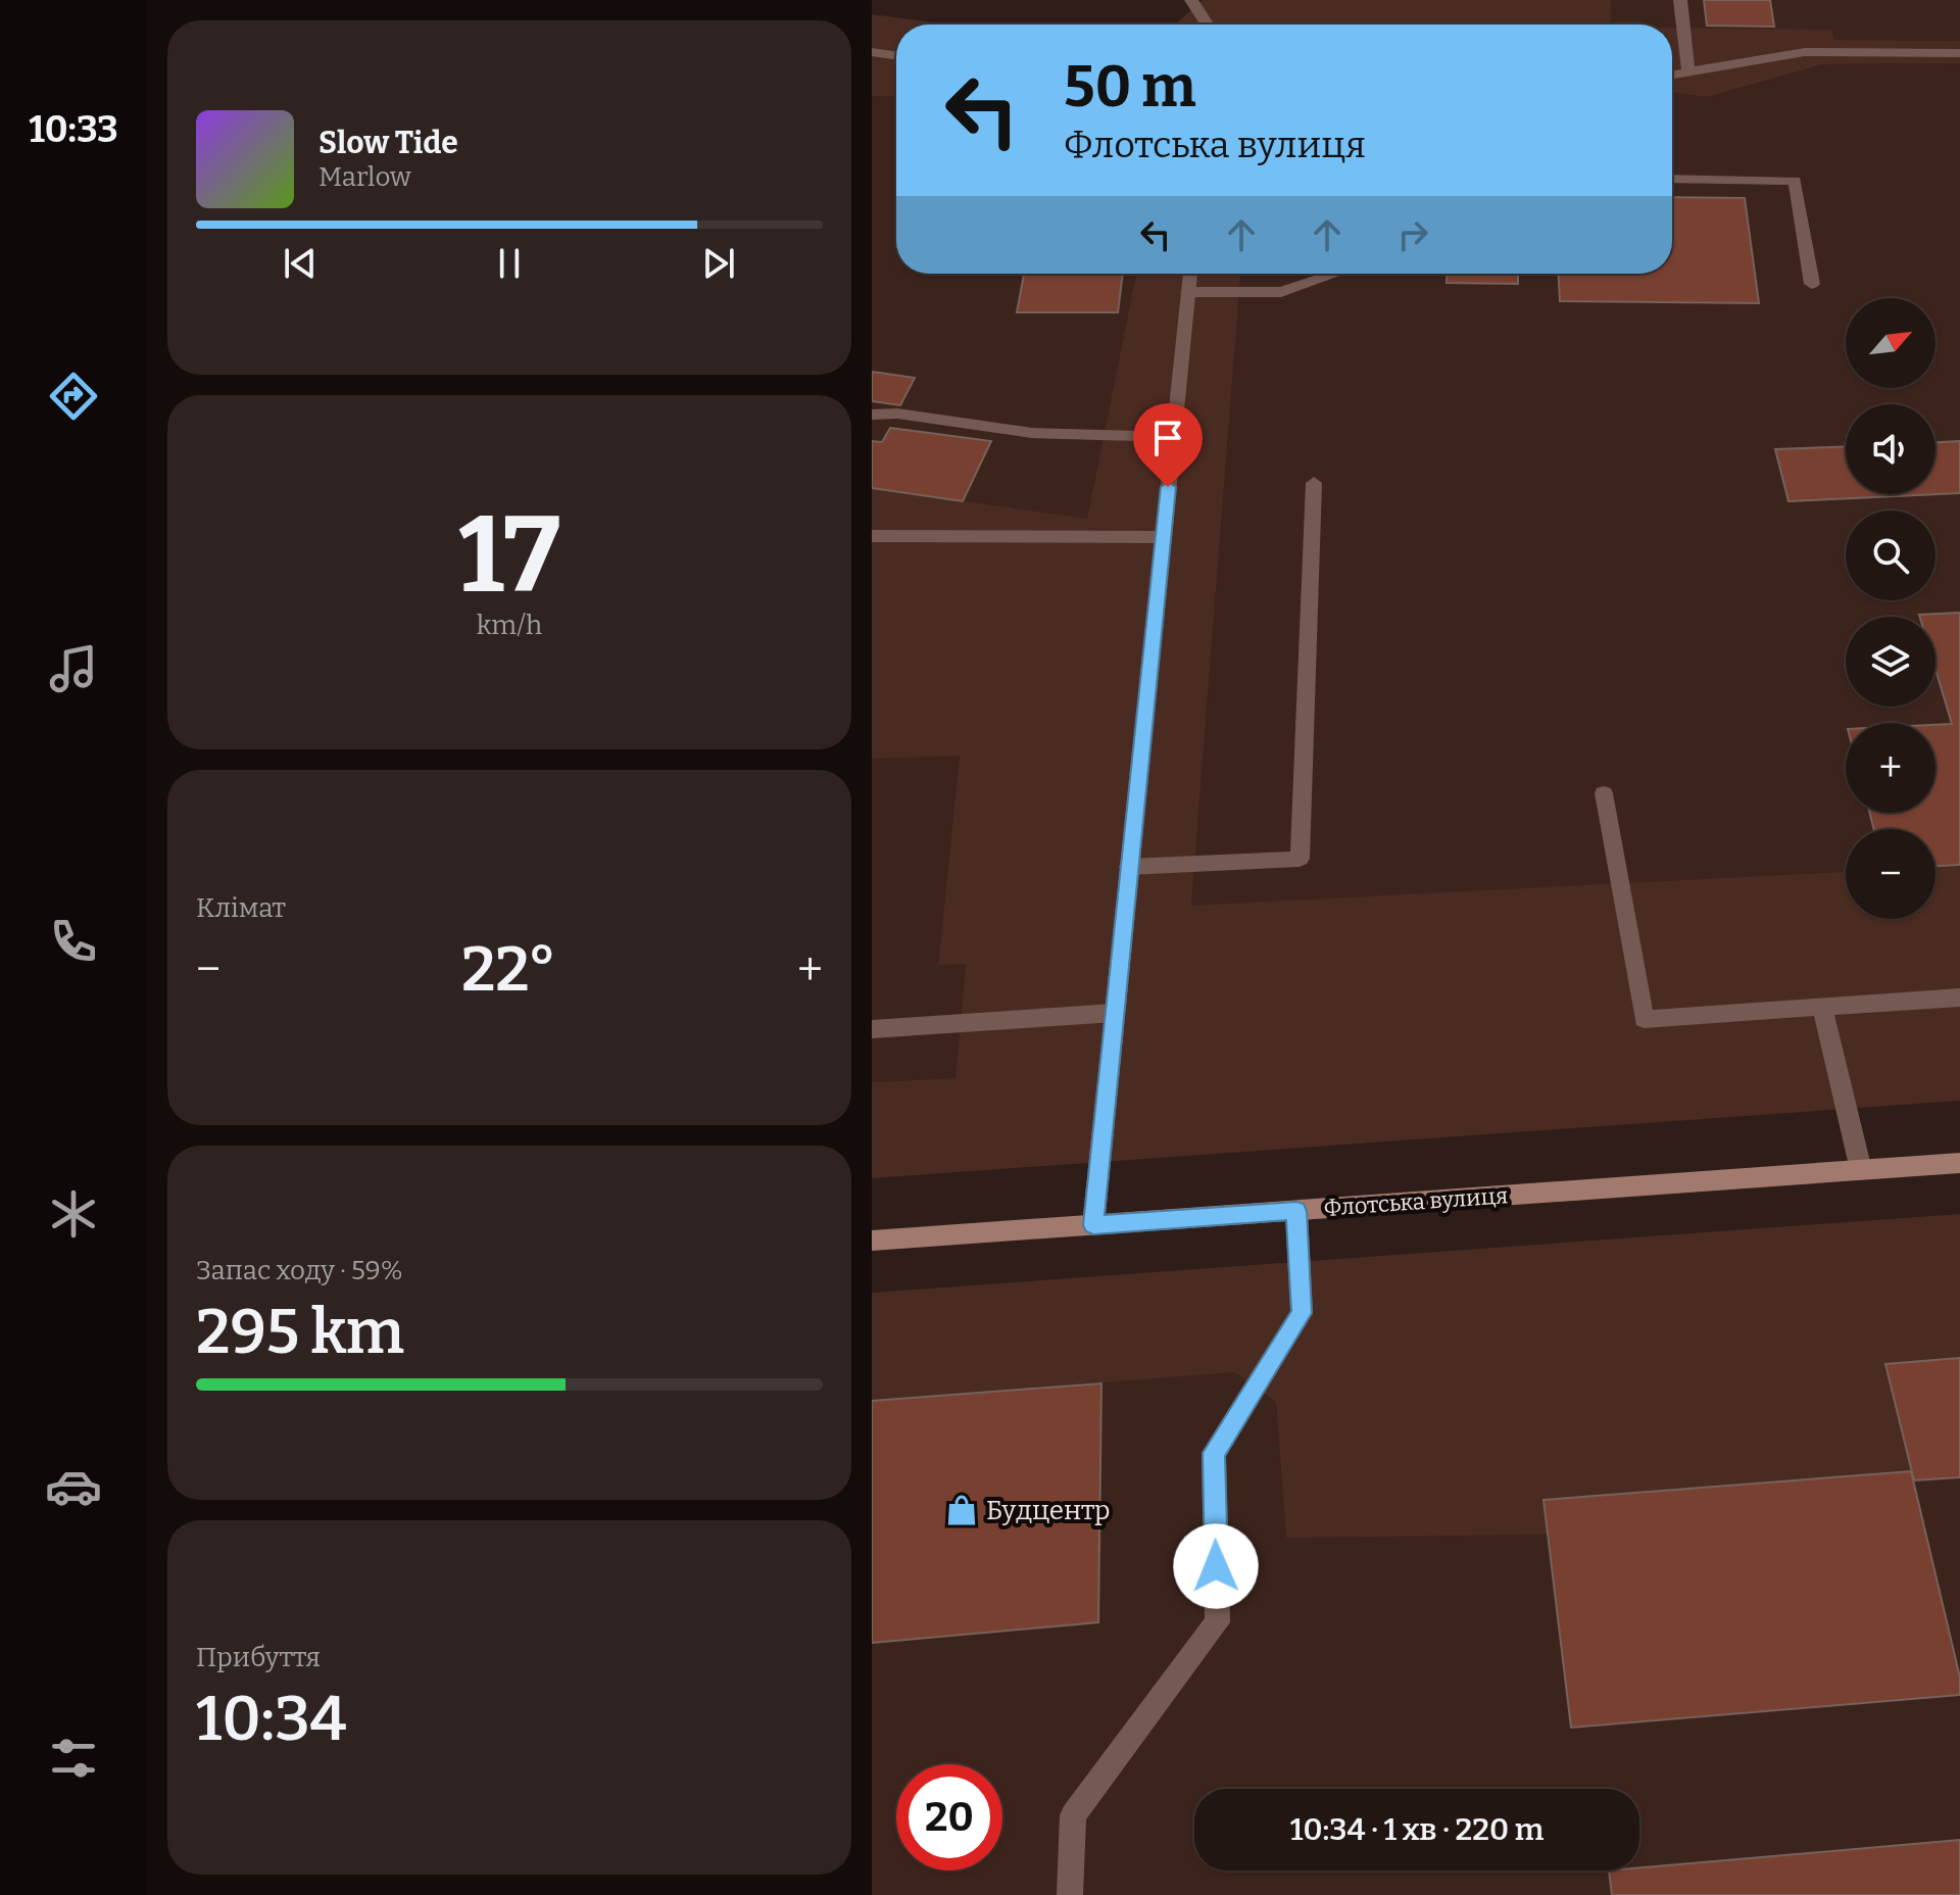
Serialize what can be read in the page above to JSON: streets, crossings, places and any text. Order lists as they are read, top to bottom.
{
  "streets": {
    "street": ["Флотська вулиця"]
  },
  "places": {
    "shop": ["Будцентр"]
  },
  "north": "top right",
  "page": {
    "tabs": "10:33",
    "turn": ["50 m", "Флотська вулиця"],
    "song": ["Slow Tide", "Marlow"],
    "map_buttons": ["+", "−"],
    "tile": [
      ["17", "km/h"],
      "Клімат",
      ["Запас ходу · 59%", "295 km"],
      ["Прибуття", "10:34"]
    ],
    "heat": ["−", "22°", "+"],
    "limit": "20",
    "trip": "10:34 · 1 хв · 220 m"
  }
}
